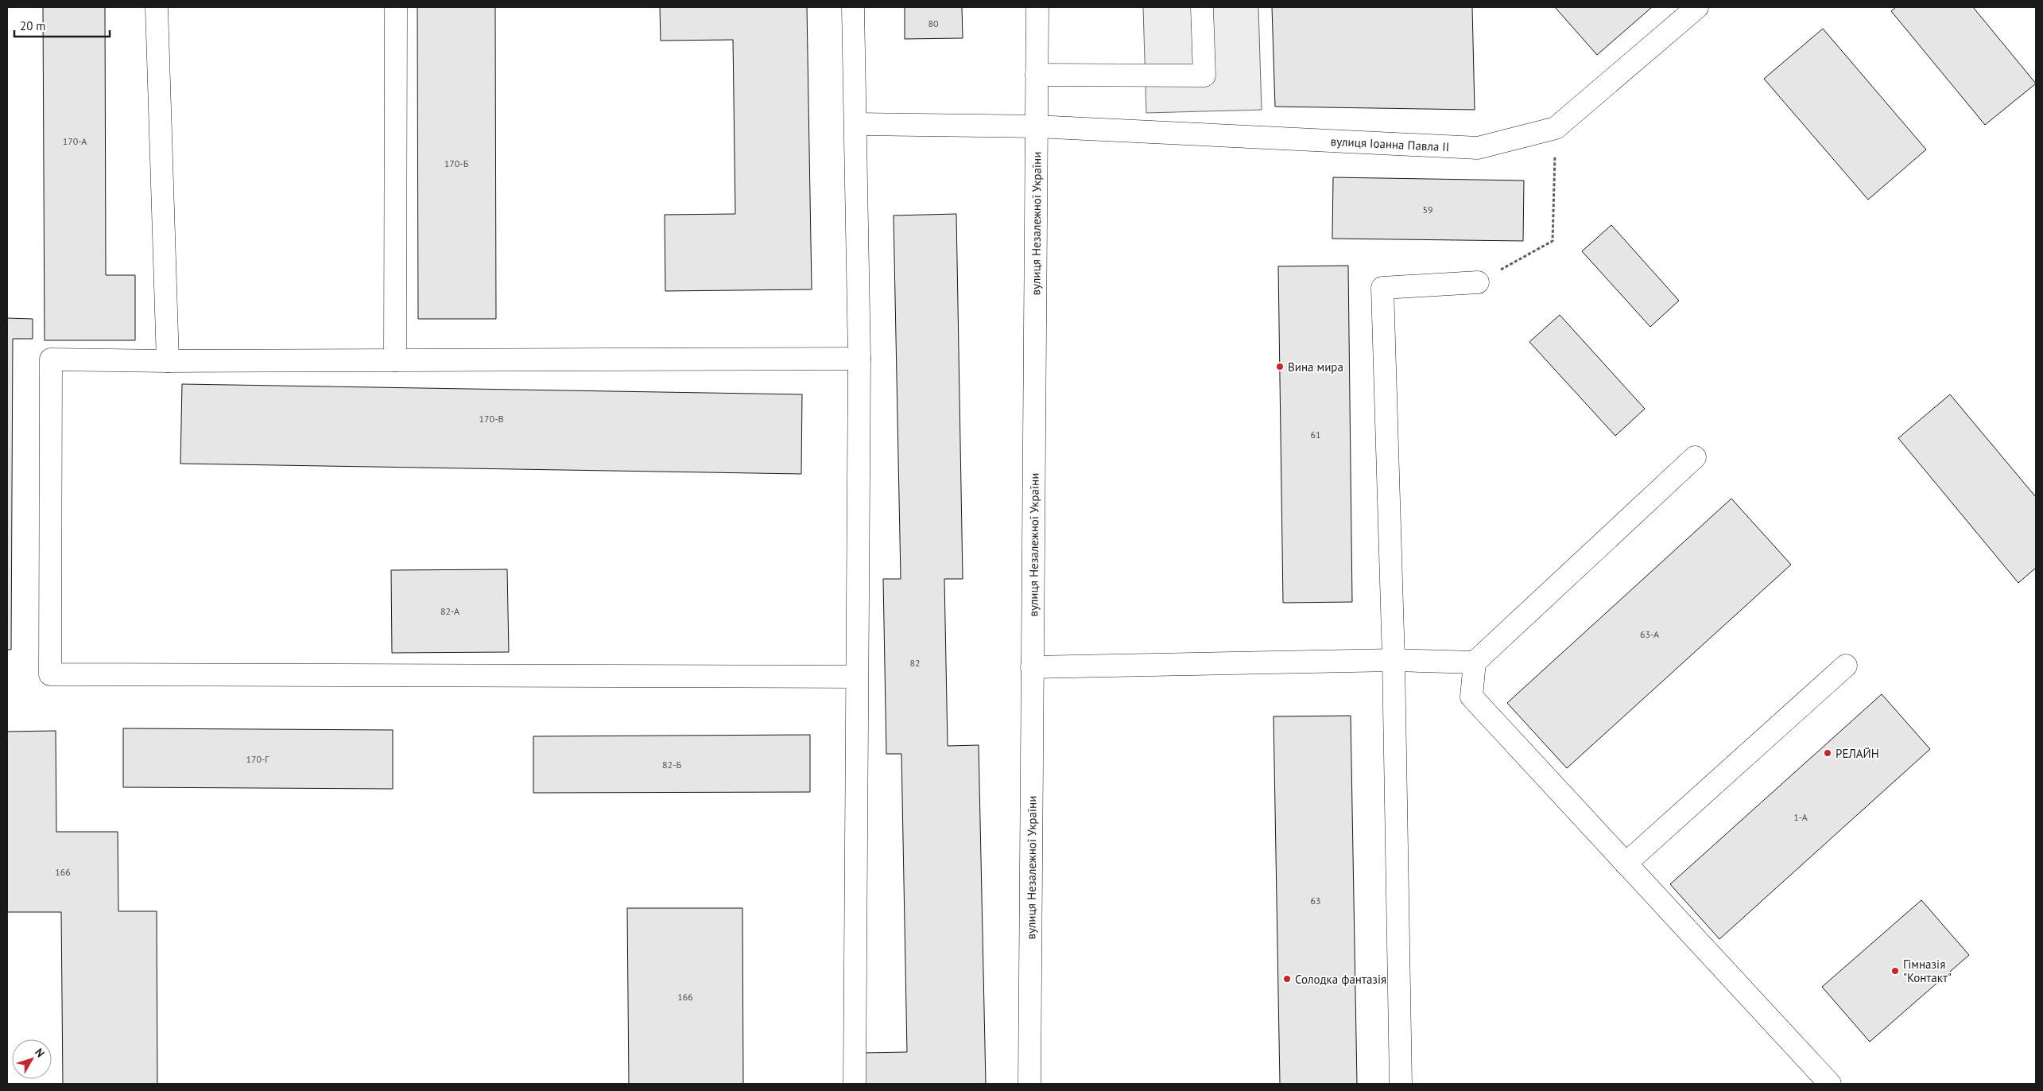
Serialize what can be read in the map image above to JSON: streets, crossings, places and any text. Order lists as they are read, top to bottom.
{
  "streets": {
    "street": ["вулиця Іоанна Павла ІІ", "вулиця Незалежної України"]
  },
  "crossings": [
    ["вулиця Іоанна Павла ІІ", "вулиця Незалежної України"]
  ],
  "places": [
    "Вина мира",
    "РЕЛАЙН",
    "Гімназія \"Контакт\"",
    "Солодка фантазія"
  ],
  "house_numbers": [
    "80",
    "170-А",
    "170-Б",
    "59",
    "170-В",
    "61",
    "82-А",
    "63-А",
    "82",
    "170-Г",
    "82-Б",
    "1-А",
    "166",
    "63",
    "166"
  ],
  "scale_bar": "20 m",
  "north": "top right"
}
